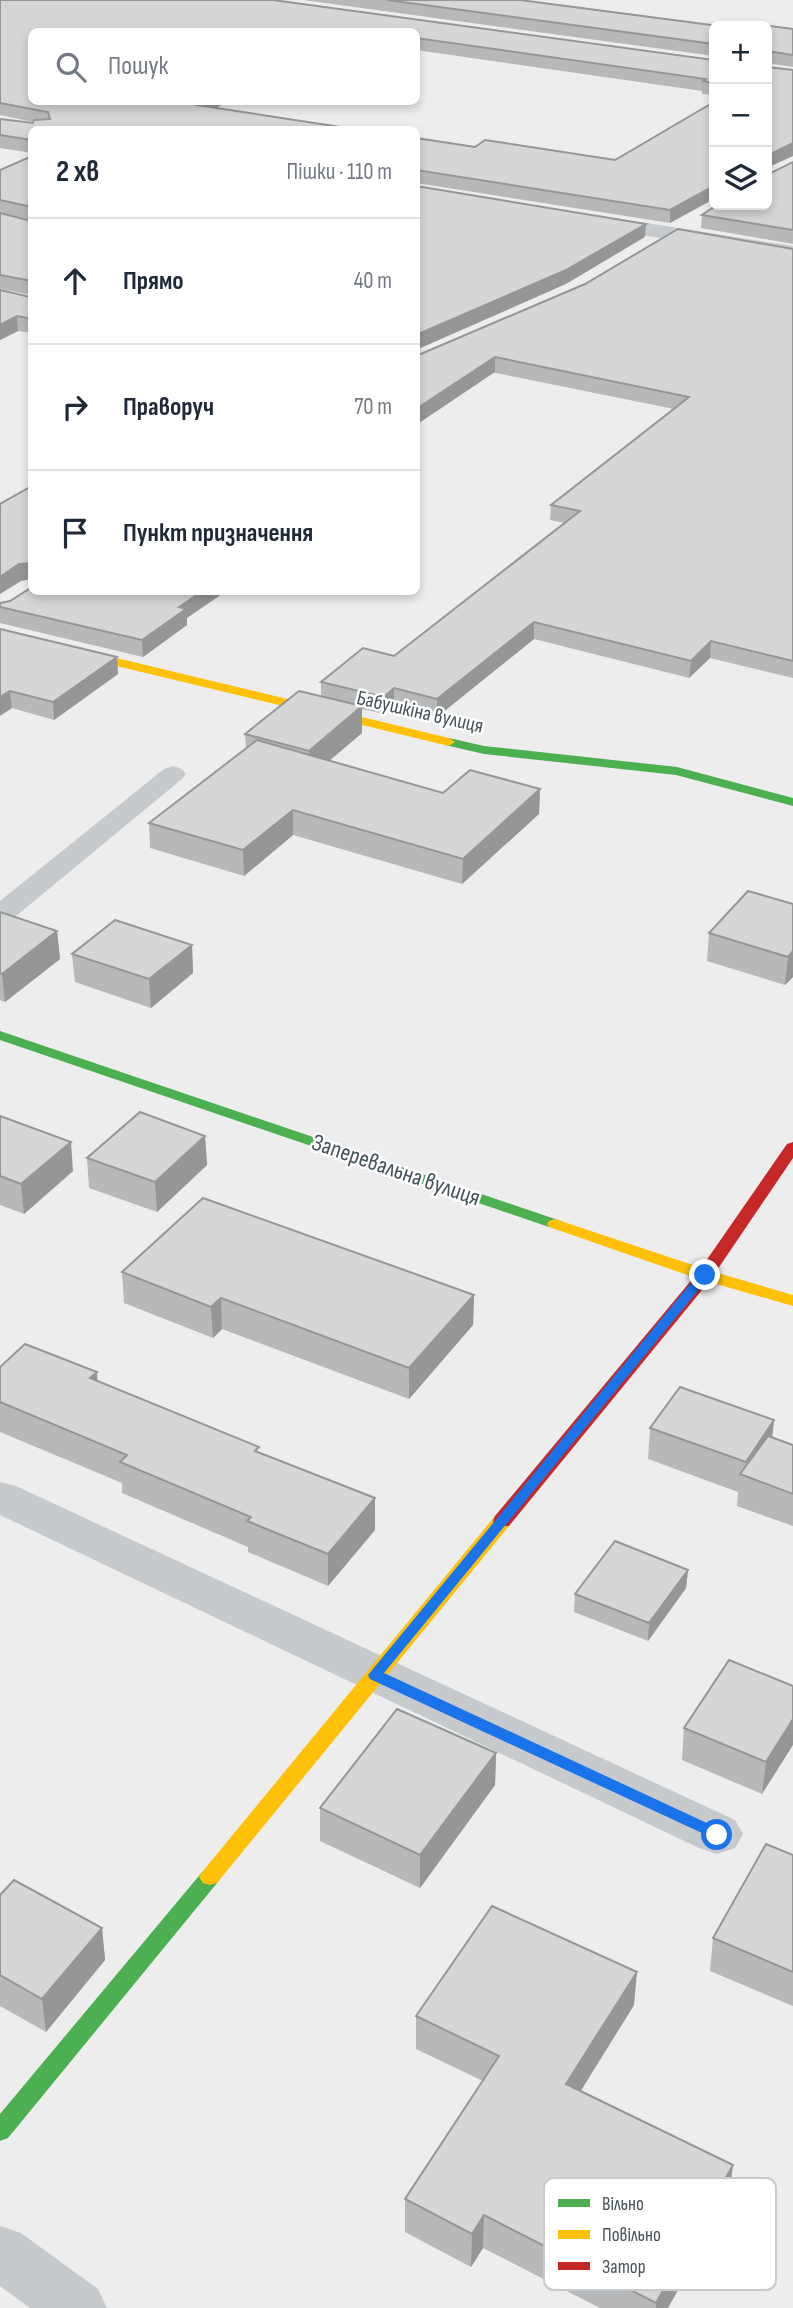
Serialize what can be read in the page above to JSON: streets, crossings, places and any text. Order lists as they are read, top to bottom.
{
  "streets": {
    "street": ["Бабушкіна вулиця", "Заперевальна вулиця"]
  },
  "legend": ["Вільно", "Повільно", "Затор"],
  "page": {
    "map_buttons": ["+", "−"],
    "search": "Пошук",
    "heading": ["2 хв", "Пішки · 110 m"],
    "list": [
      ["Прямо", "40 m"],
      ["Праворуч", "70 m"],
      "Пункт призначення"
    ]
  }
}
